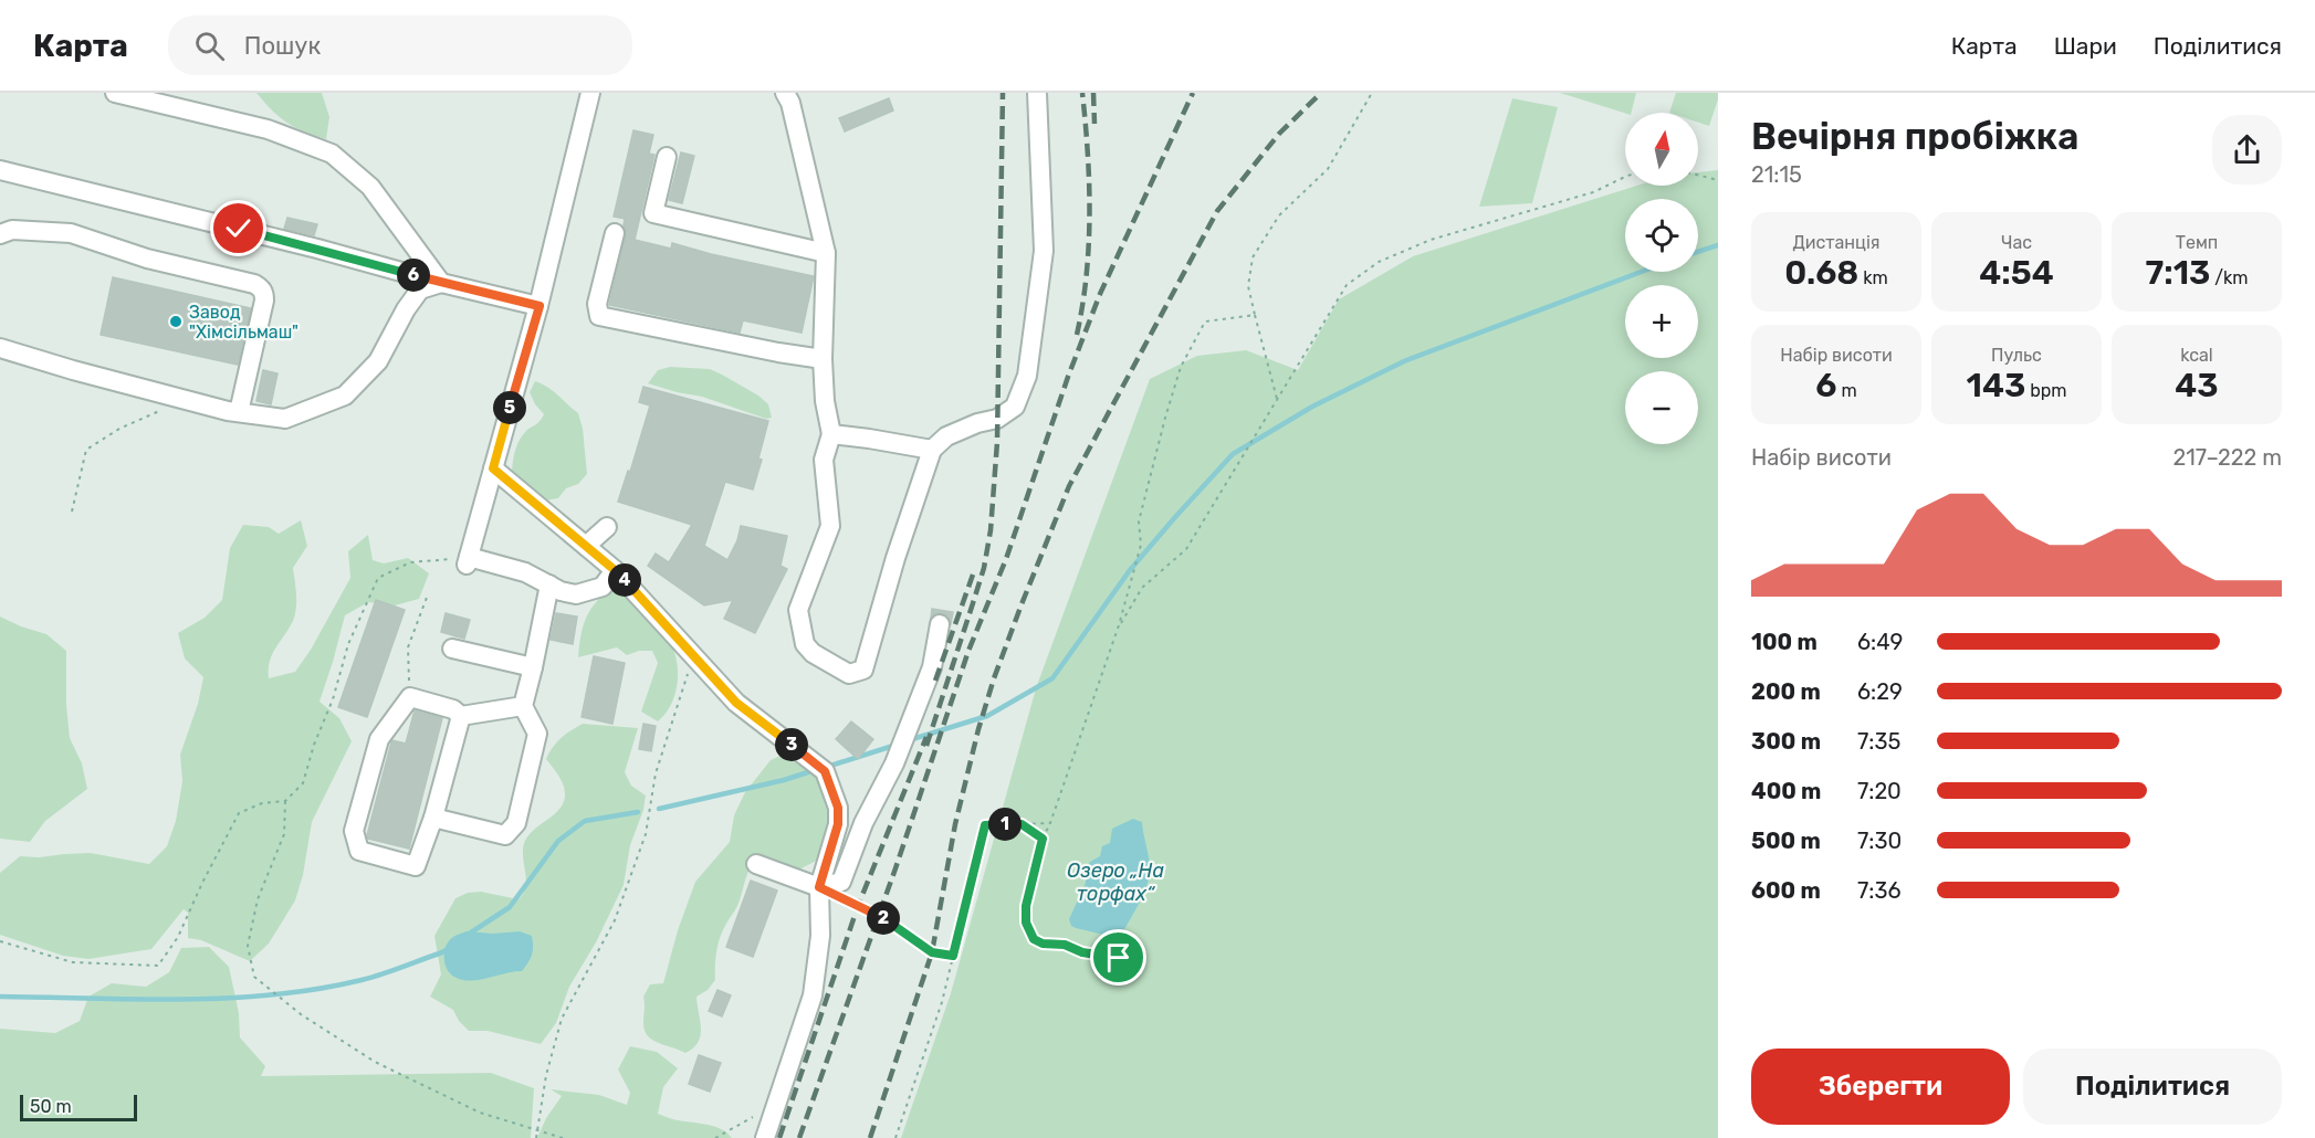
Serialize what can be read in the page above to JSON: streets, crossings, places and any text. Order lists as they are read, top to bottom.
{
  "water": ["Озеро „На торфах“"],
  "places": ["Завод \"Хімсільмаш\""],
  "scale_bar": "50 m",
  "north": "top",
  "page": {
    "header": "Карта",
    "search": "Пошук",
    "nav": ["Карта", "Шари", "Поділитися"],
    "heading": ["Вечірня пробіжка", "21:15"],
    "map_buttons": ["+", "−"],
    "stats": [
      ["Дистанція", "0.68 km"],
      ["Час", "4:54"],
      ["Темп", "7:13 /km"],
      ["Набір висоти", "6 m"],
      ["Пульс", "143 bpm"],
      ["kcal", "43"]
    ],
    "pins": [
      "6",
      "5",
      "4",
      "3",
      "1",
      "2"
    ],
    "chart": ["Набір висоти", "217–222 m"],
    "list": [
      {
        "name": "100 m",
        "note": "6:49"
      },
      {
        "name": "200 m",
        "note": "6:29"
      },
      {
        "name": "300 m",
        "note": "7:35"
      },
      {
        "name": "400 m",
        "note": "7:20"
      },
      {
        "name": "500 m",
        "note": "7:30"
      },
      {
        "name": "600 m",
        "note": "7:36"
      }
    ],
    "buttons": ["Зберегти", "Поділитися"],
    "scale": "50 m"
  }
}
